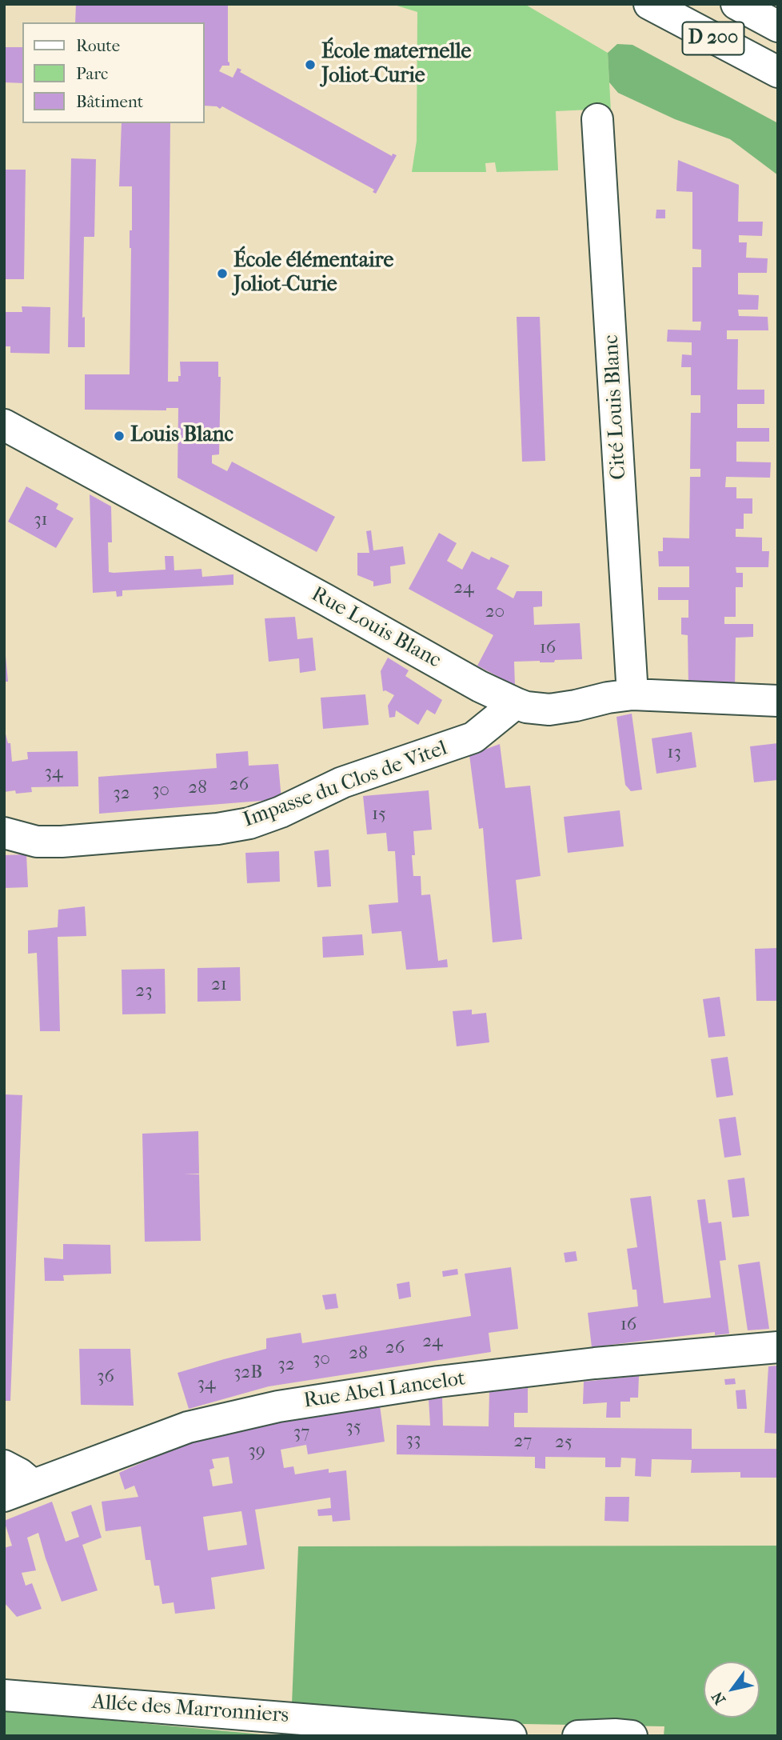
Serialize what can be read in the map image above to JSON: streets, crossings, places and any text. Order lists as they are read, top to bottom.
{
  "streets": {
    "street": [
      "D 200",
      "Cité Louis Blanc",
      "Rue Louis Blanc",
      "Impasse du Clos de Vitel",
      "Rue Abel Lancelot",
      "Allée des Marronniers"
    ]
  },
  "crossings": [
    ["Cité Louis Blanc", "Rue Louis Blanc"],
    ["Rue Louis Blanc", "Impasse du Clos de Vitel"]
  ],
  "places": ["École maternelle Joliot-Curie", "École élémentaire Joliot-Curie", "Louis Blanc"],
  "house_numbers": [
    "31",
    "24",
    "20",
    "16",
    "13",
    "34",
    "26",
    "28",
    "30",
    "32",
    "15",
    "21",
    "23",
    "16",
    "24",
    "26",
    "28",
    "30",
    "32",
    "32B",
    "36",
    "34",
    "35",
    "37",
    "33",
    "27",
    "25",
    "39"
  ],
  "legend": ["Route", "Parc", "Bâtiment"],
  "north": "bottom left"
}
